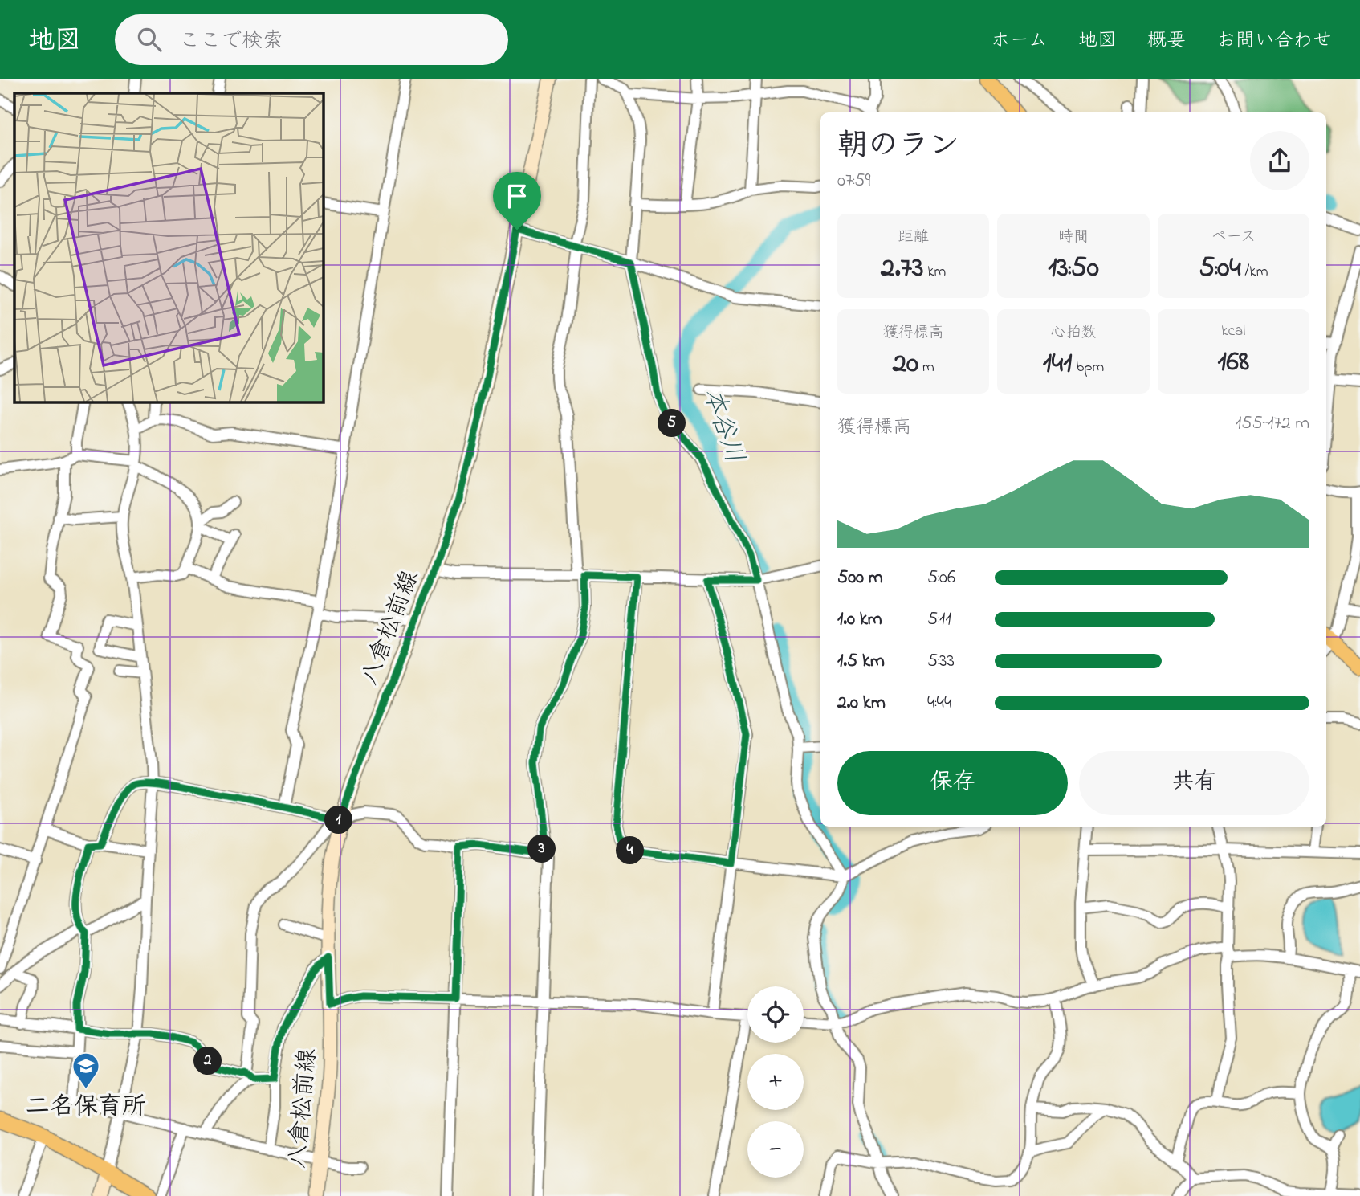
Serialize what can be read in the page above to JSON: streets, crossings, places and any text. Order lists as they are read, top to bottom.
{
  "streets": {
    "main road": ["八倉松前線"]
  },
  "water": ["本谷川"],
  "places": {
    "school or university": ["二名保育所"]
  },
  "page": {
    "header": "地図",
    "search": "ここで検索",
    "nav": [
      "ホーム",
      "地図",
      "概要",
      "お問い合わせ"
    ],
    "heading": ["朝のラン", "07:59"],
    "stats": [
      ["距離", "2.73 km"],
      ["時間", "13:50"],
      ["ペース", "5:04 /km"],
      ["獲得標高", "20 m"],
      ["心拍数", "141 bpm"],
      ["kcal", "168"]
    ],
    "chart": ["獲得標高", "155–172 m"],
    "pins": [
      "5",
      "1",
      "3",
      "4",
      "2"
    ],
    "list": [
      {
        "name": "500 m",
        "note": "5:06"
      },
      {
        "name": "1.0 km",
        "note": "5:11"
      },
      {
        "name": "1.5 km",
        "note": "5:33"
      },
      {
        "name": "2.0 km",
        "note": "4:44"
      }
    ],
    "buttons": ["保存", "共有"],
    "map_buttons": ["+", "−"]
  }
}
